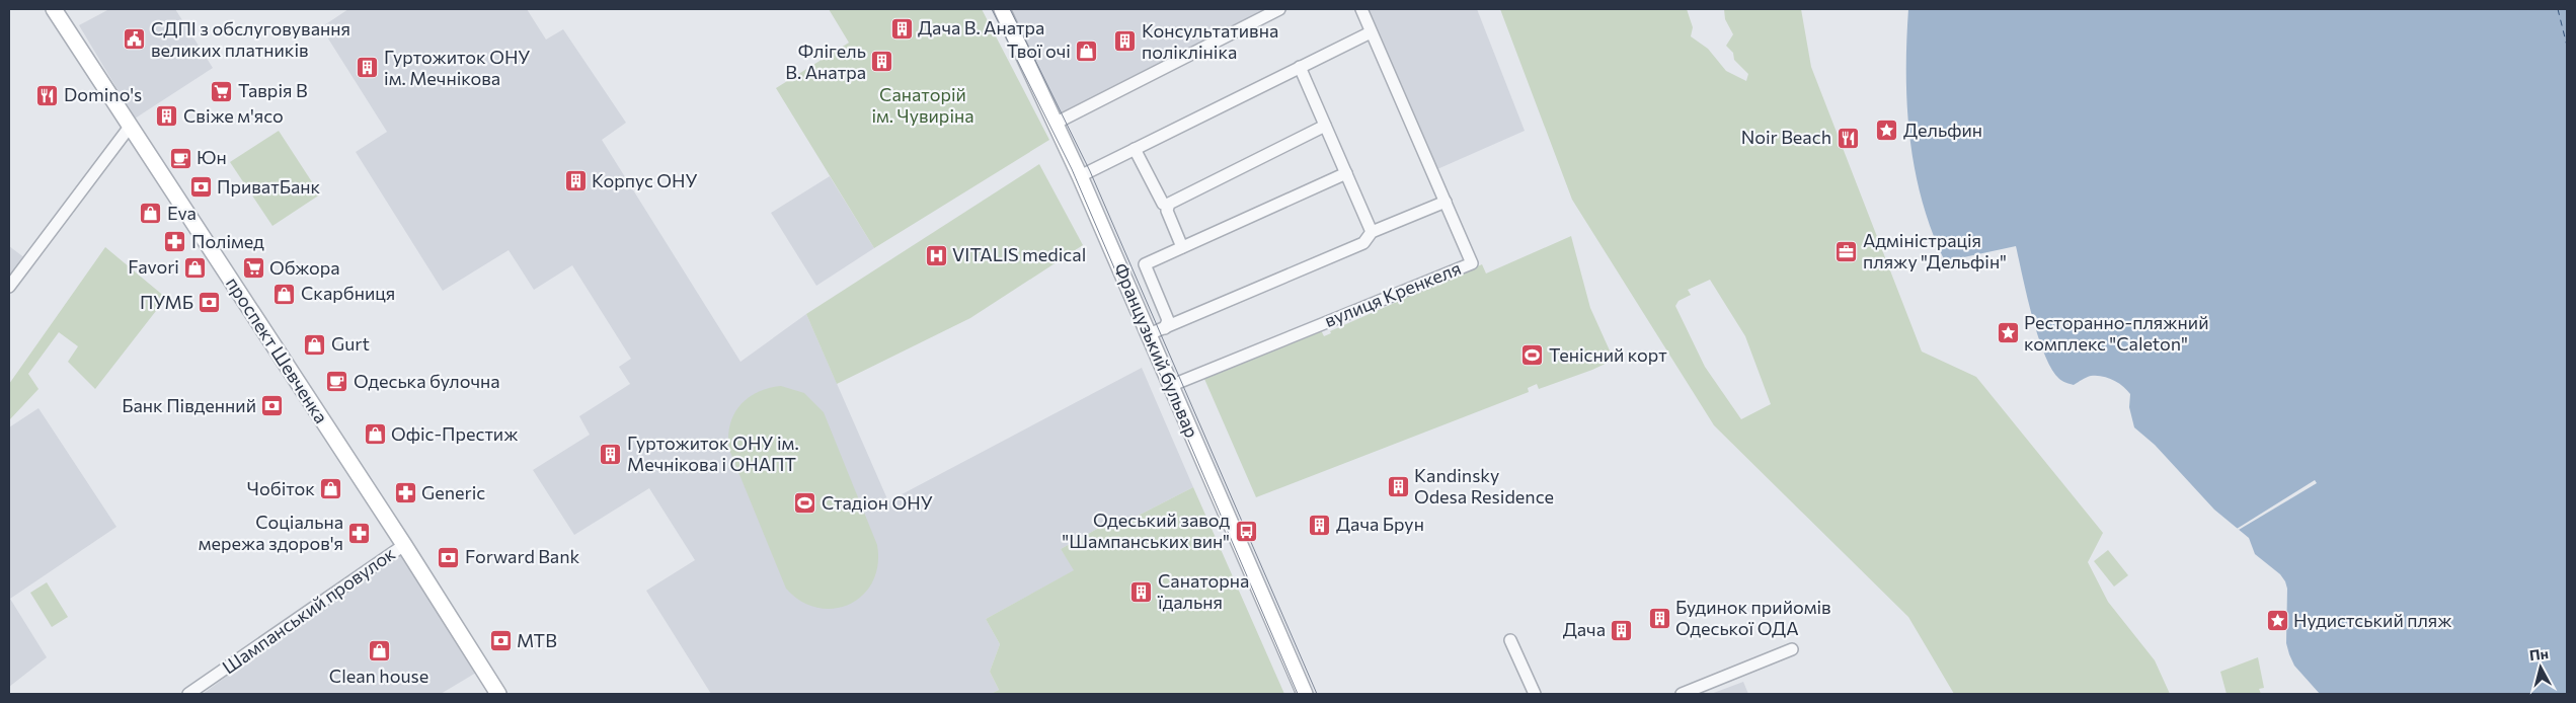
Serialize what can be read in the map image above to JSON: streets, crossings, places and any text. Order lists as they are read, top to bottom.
{
  "streets": {
    "main road": ["проспект Шевченка", "Французький бульвар"],
    "street": ["вулиця Кренкеля", "Шампанський провулок"]
  },
  "crossings": [
    ["вулиця Кренкеля", "Французький бульвар"],
    ["проспект Шевченка", "Шампанський провулок"]
  ],
  "parks": ["Санаторій ім. Чувиріна"],
  "places": {
    "building": [
      "Дача В. Анатра",
      "Консультативна поліклініка",
      "Флігель В. Анатра",
      "Гуртожиток ОНУ ім. Мечнікова",
      "Свіже м'ясо",
      "Корпус ОНУ",
      "Гуртожиток ОНУ ім. Мечнікова і ОНАПТ",
      "Kandinsky Odesa Residence",
      "Дача Брун",
      "Санаторна їдальня",
      "Будинок прийомів Одеської ОДА",
      "Дача"
    ],
    "public building": ["СДПІ з обслуговування великих платників"],
    "shop": [
      "Твої очі",
      "Eva",
      "Favori",
      "Скарбниця",
      "Gurt",
      "Офіс-Престиж",
      "Чобіток",
      "Clean house"
    ],
    "supermarket": ["Таврія В", "Обжора"],
    "restaurant": ["Domino's", "Noir Beach"],
    "place": ["Дельфин", "Ресторанно-пляжний комплекс \"Caleton\"", "Нудистський пляж"],
    "cafe": ["Юн", "Одеська булочна"],
    "bank": [
      "ПриватБанк",
      "ПУМБ",
      "Банк Південний",
      "Forward Bank",
      "МТВ"
    ],
    "pharmacy": ["Полімед", "Generic", "Соціальна мережа здоров'я"],
    "office": ["Адміністрація пляжу \"Дельфін\""],
    "hospital": ["VITALIS medical"],
    "sports": ["Тенісний корт", "Стадіон ОНУ"],
    "bus stop": ["Одеський завод \"Шампанських вин\""]
  },
  "north": "top"
}
